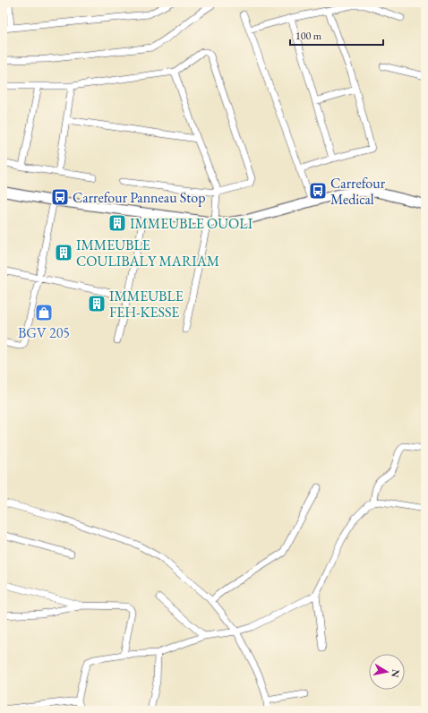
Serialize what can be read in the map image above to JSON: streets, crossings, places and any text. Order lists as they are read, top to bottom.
{
  "places": {
    "bus stop": ["Carrefour Medical", "Carrefour Panneau Stop"],
    "building": ["IMMEUBLE OUOLI", "IMMEUBLE COULIBALY MARIAM", "IMMEUBLE FEH-KESSE"],
    "shop": ["BGV 205"]
  },
  "scale_bar": "100 m",
  "north": "right"
}
